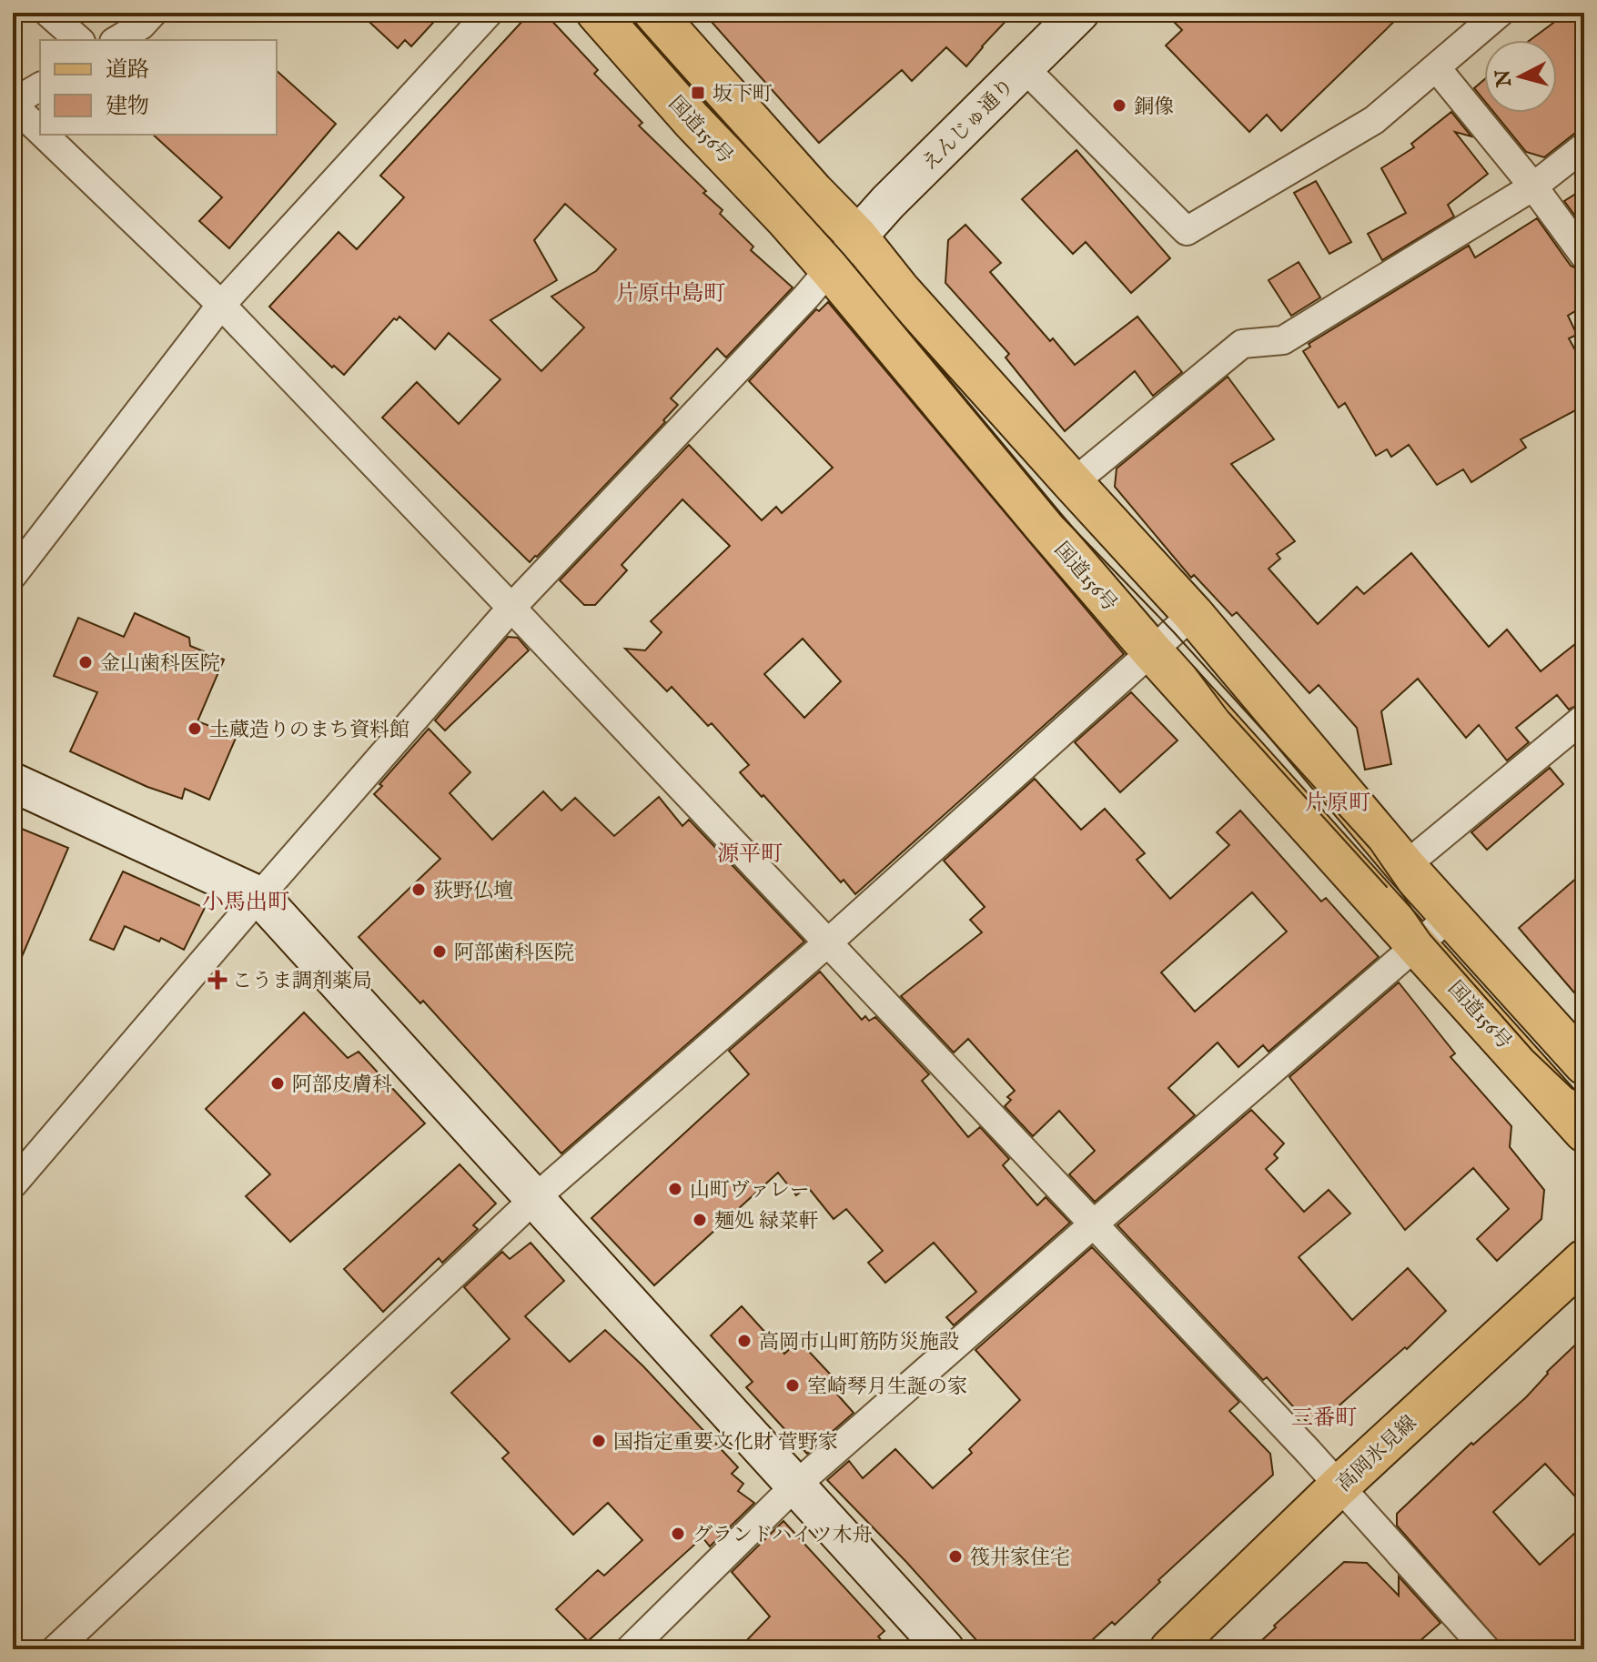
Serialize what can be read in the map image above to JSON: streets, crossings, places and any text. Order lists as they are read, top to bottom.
{
  "streets": {
    "main road": ["国道156号", "高岡氷見線"],
    "street": ["えんじゅ通り"]
  },
  "crossings": [
    ["えんじゅ通り", "国道156号"]
  ],
  "districts": [
    "片原中島町",
    "片原町",
    "源平町",
    "小馬出町",
    "三番町"
  ],
  "places": {
    "transit": ["坂下町"],
    "other": [
      "銅像",
      "金山歯科医院",
      "土蔵造りのまち資料館",
      "荻野仏壇",
      "阿部歯科医院",
      "阿部皮膚科",
      "山町ヴァレー",
      "麺処 緑菜軒",
      "高岡市山町筋防災施設",
      "室崎琴月生誕の家",
      "国指定重要文化財 菅野家",
      "グランドハイツ木舟",
      "筏井家住宅"
    ],
    "health": ["こうま調剤薬局"]
  },
  "legend": ["道路", "建物"],
  "north": "left"
}
